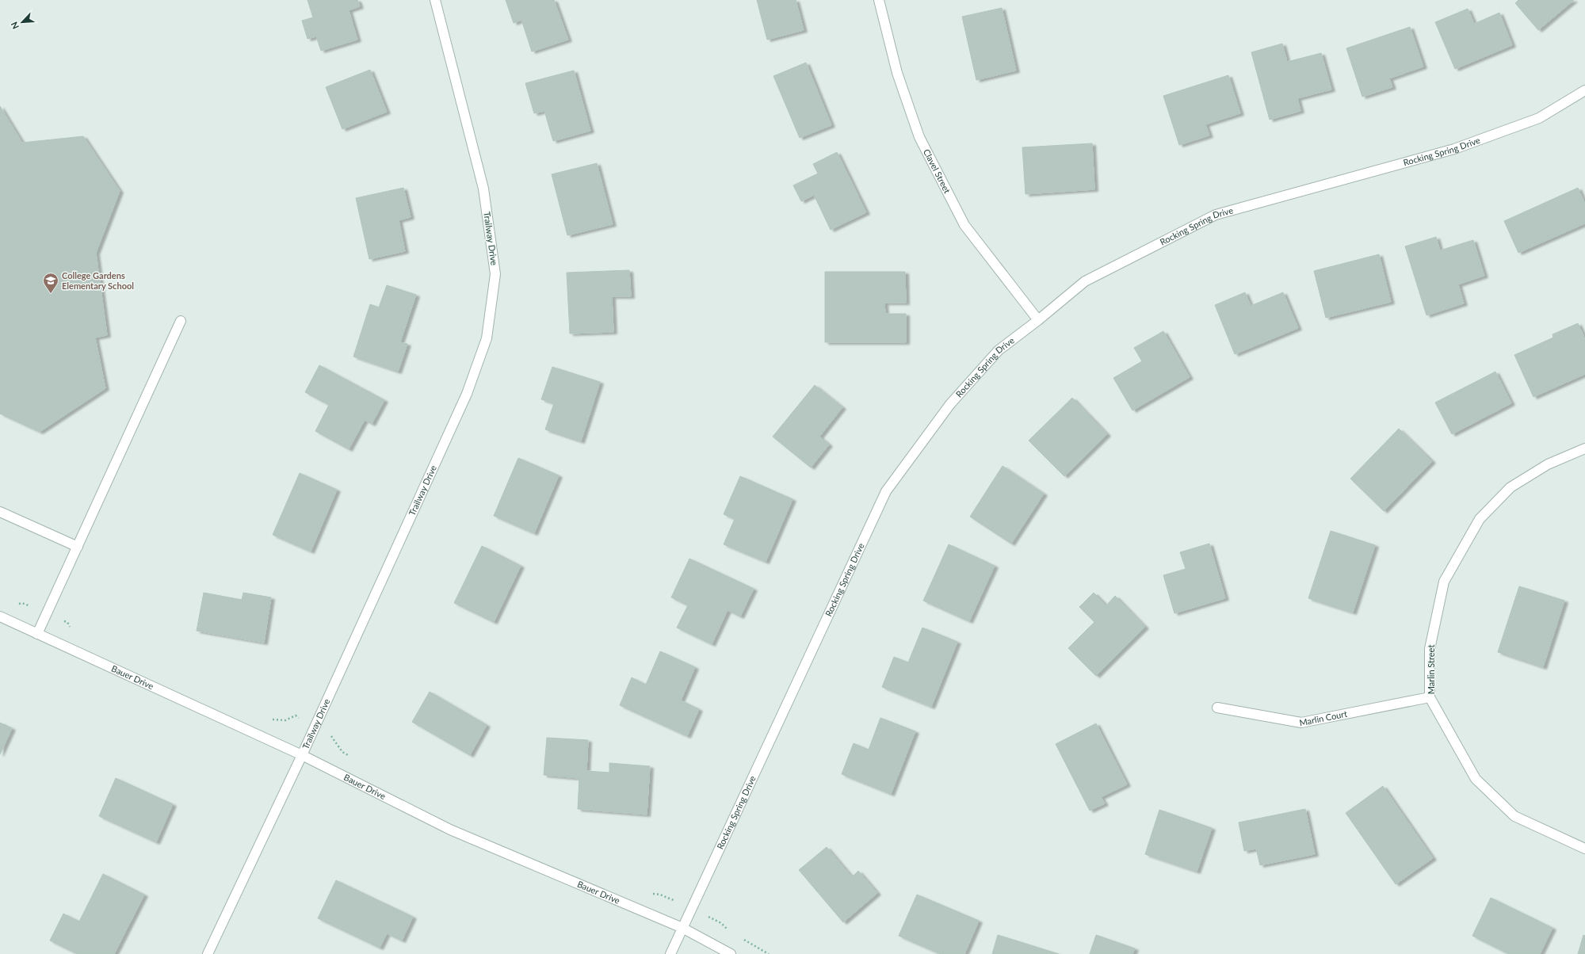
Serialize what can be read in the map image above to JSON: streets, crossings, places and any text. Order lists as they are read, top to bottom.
{
  "streets": {
    "street": [
      "Rocking Spring Drive",
      "Clavel Street",
      "Trailway Drive",
      "Marlin Street",
      "Bauer Drive",
      "Marlin Court"
    ]
  },
  "crossings": [
    ["Rocking Spring Drive", "Clavel Street"],
    ["Rocking Spring Drive", "Bauer Drive"],
    ["Trailway Drive", "Bauer Drive"],
    ["Marlin Street", "Marlin Court"]
  ],
  "places": {
    "school or university": ["College Gardens Elementary School"]
  },
  "north": "bottom left"
}
